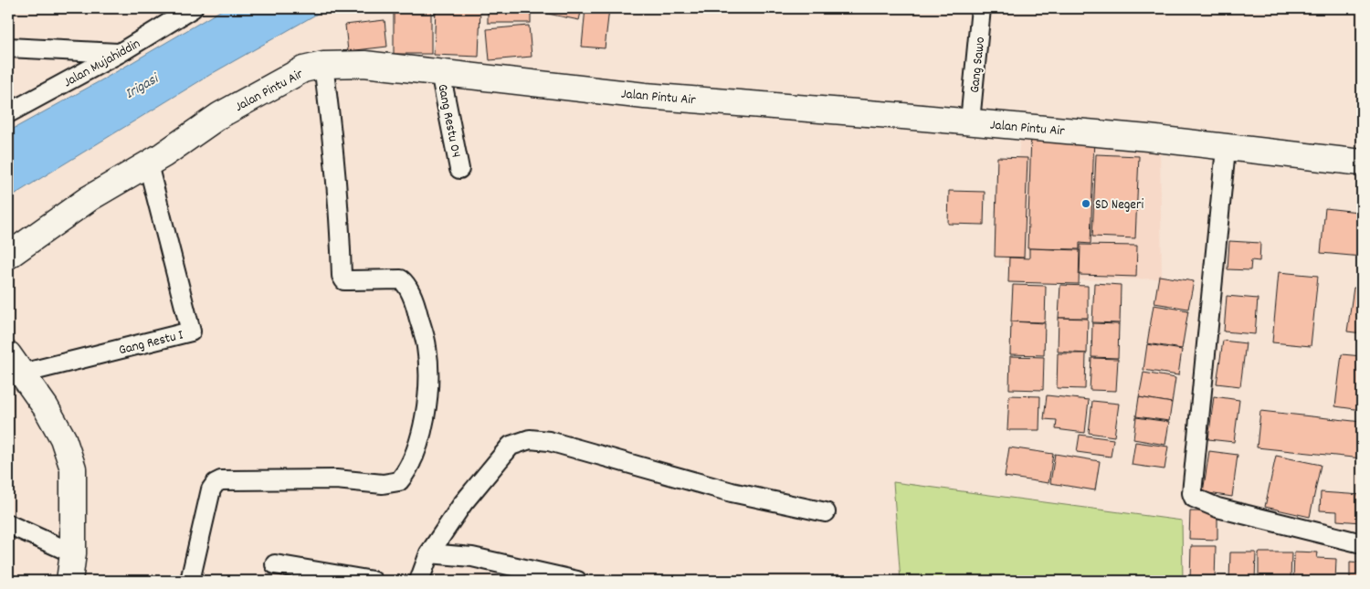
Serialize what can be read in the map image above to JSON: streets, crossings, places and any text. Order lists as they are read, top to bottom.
{
  "streets": {
    "street": [
      "Jalan Mujahiddin",
      "Gang Sawo",
      "Jalan Pintu Air",
      "Gang Restu 04",
      "Gang Restu I"
    ]
  },
  "crossings": [
    ["Gang Sawo", "Jalan Pintu Air"],
    ["Jalan Pintu Air", "Gang Restu 04"],
    ["Jalan Pintu Air", "Gang Restu I"]
  ],
  "water": ["Irigasi"],
  "places": ["SD Negeri"]
}
